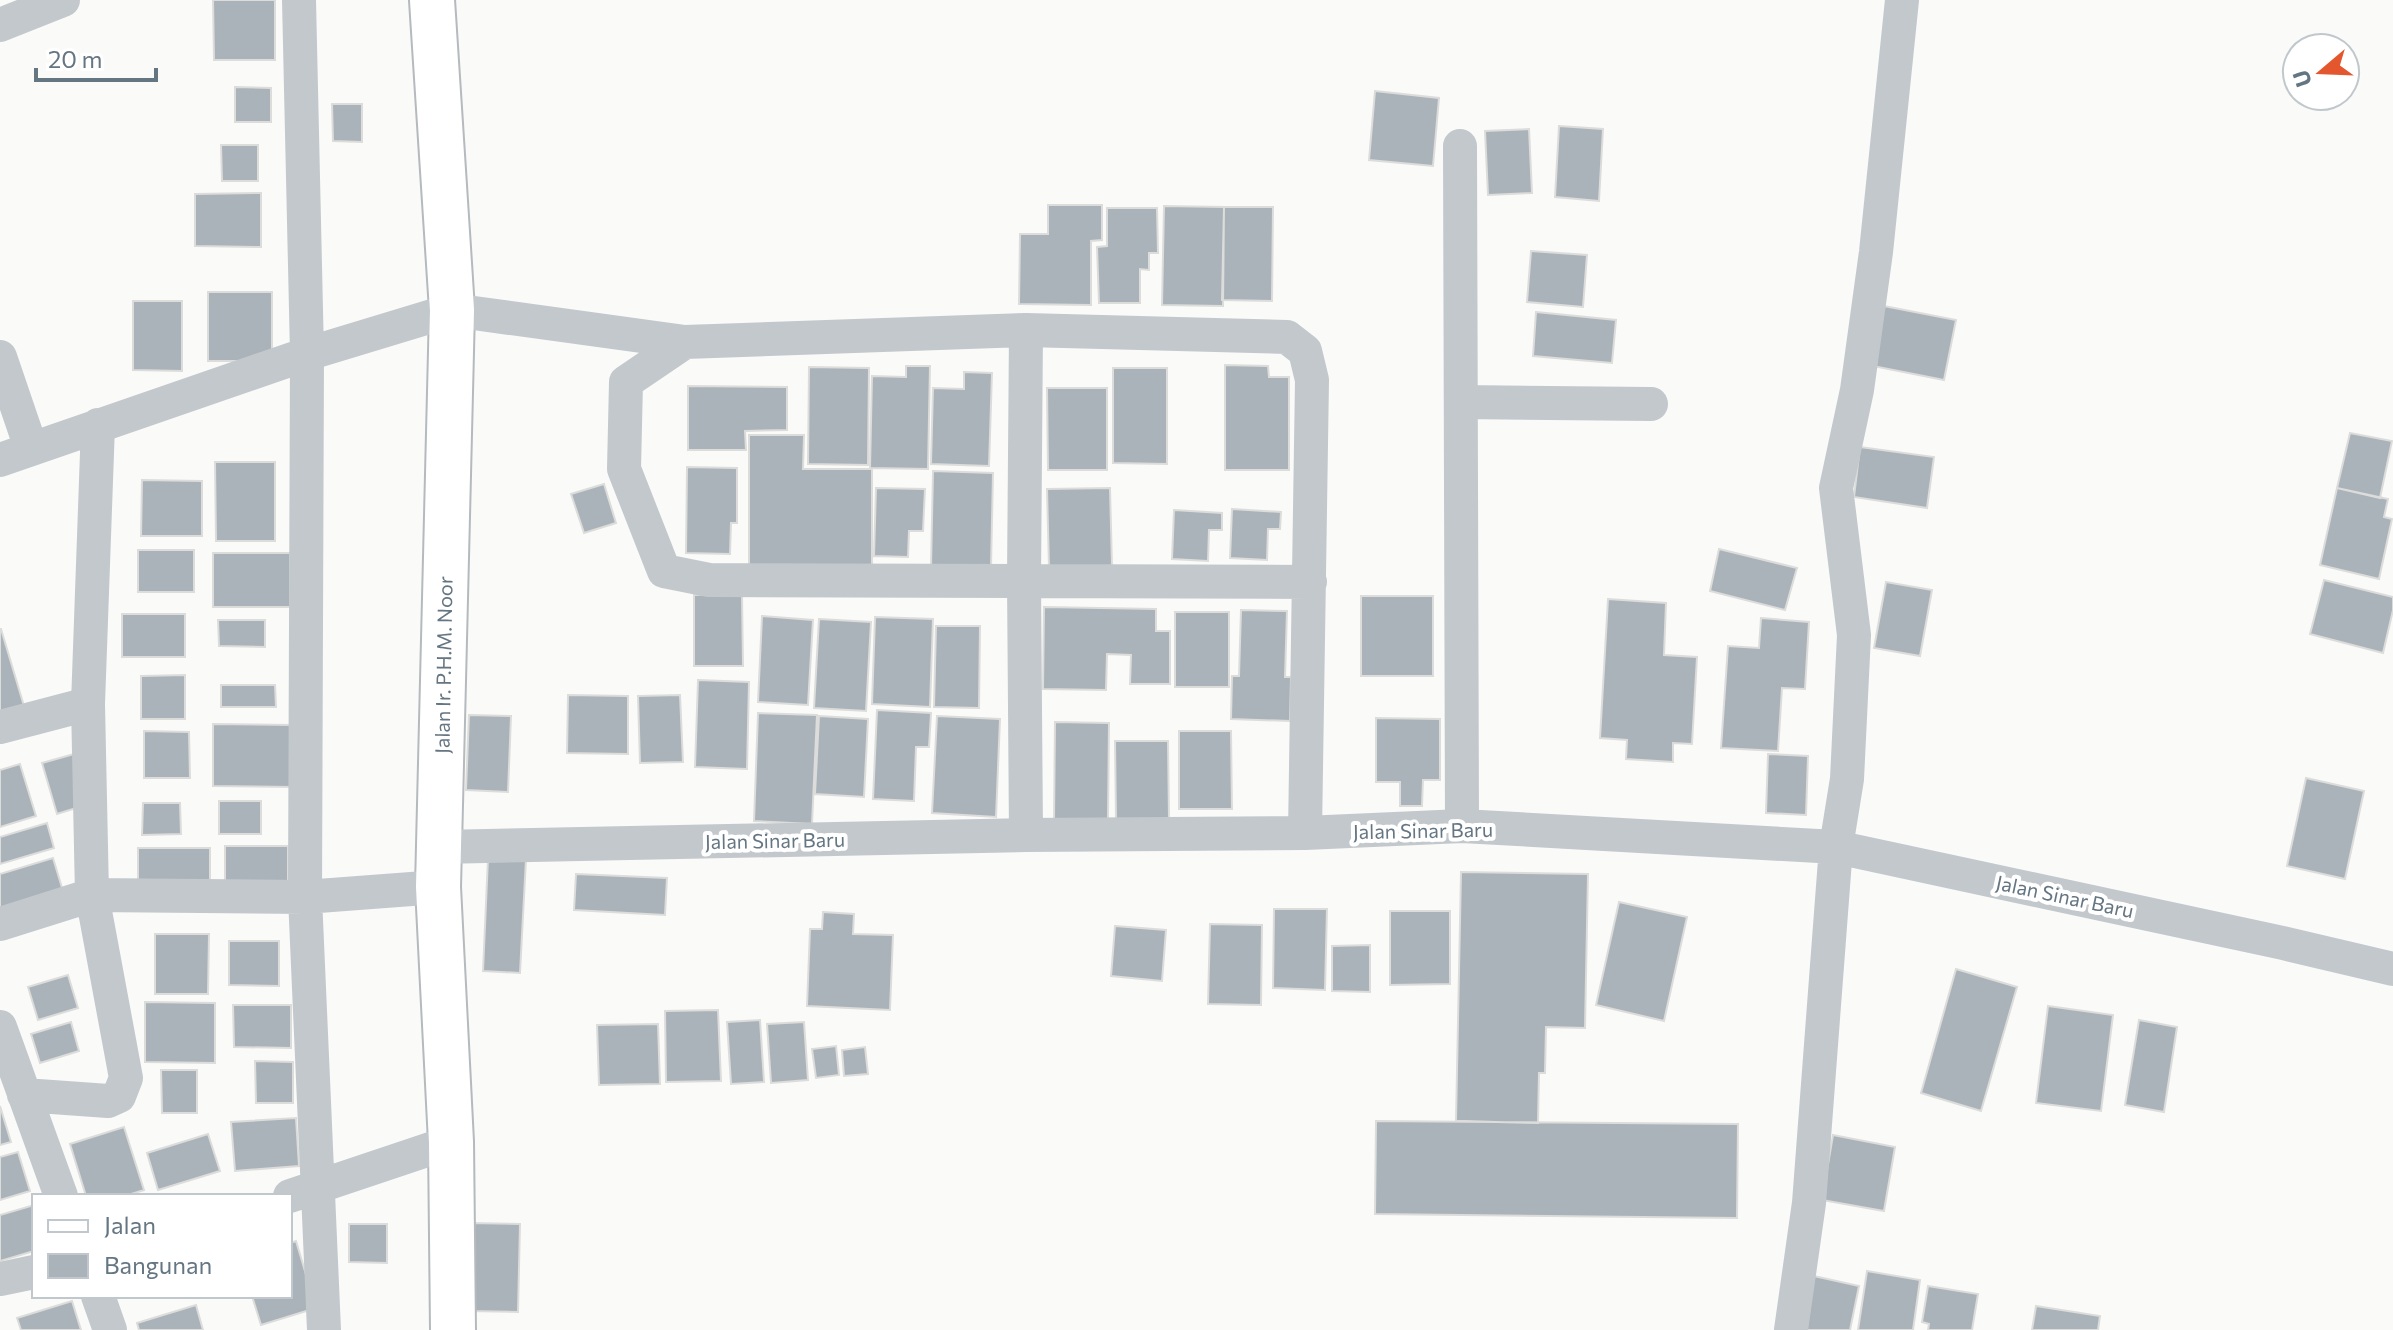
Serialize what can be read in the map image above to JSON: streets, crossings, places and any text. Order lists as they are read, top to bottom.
{
  "streets": {
    "main road": ["Jalan Ir. P.H.M. Noor"],
    "street": ["Jalan Sinar Baru"]
  },
  "crossings": [
    ["Jalan Ir. P.H.M. Noor", "Jalan Sinar Baru"]
  ],
  "legend": ["Jalan", "Bangunan"],
  "scale_bar": "20 m",
  "north": "left"
}
